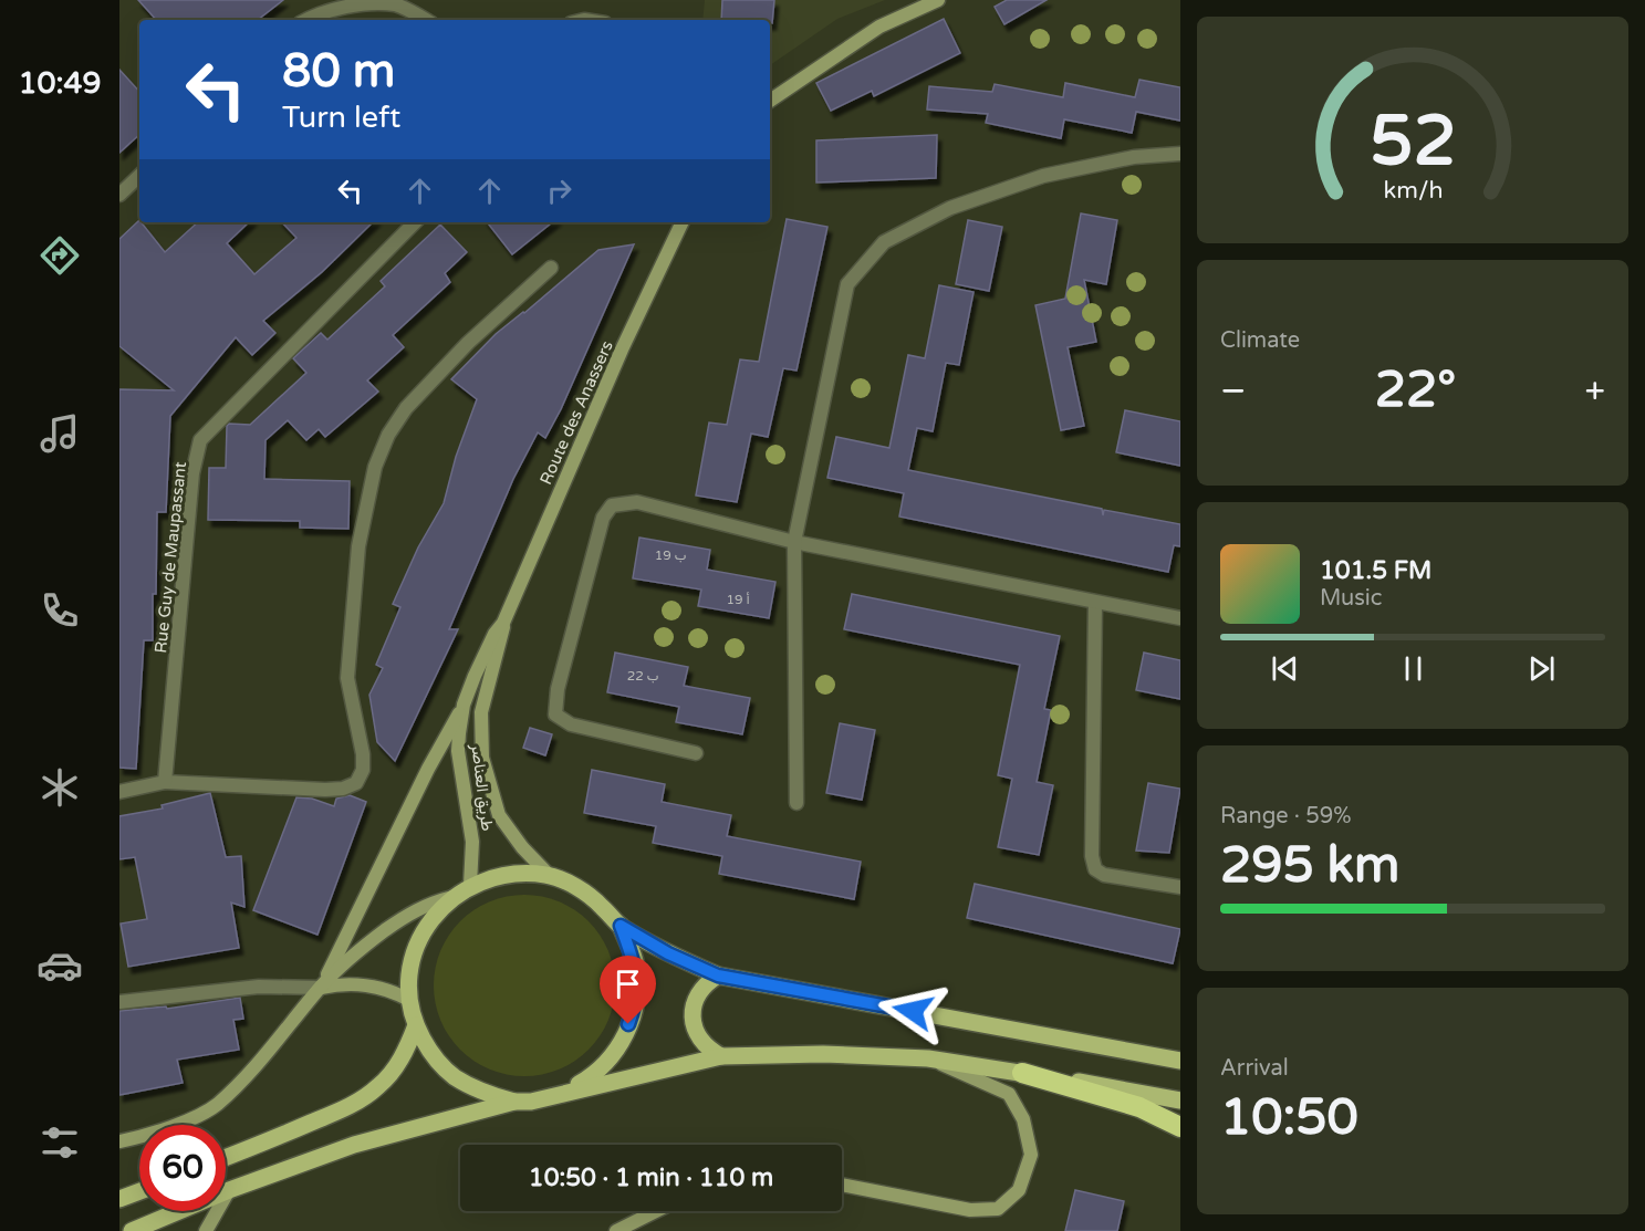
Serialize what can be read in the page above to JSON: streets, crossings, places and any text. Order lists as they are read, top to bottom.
{
  "streets": {
    "main road": ["Route des Anassers", "طريق العناصر"],
    "street": ["Rue Guy de Maupassant"]
  },
  "crossings": [
    ["Route des Anassers", "طريق العناصر"]
  ],
  "house_numbers": ["ب 19", "أ 19", "ب 22"],
  "page": {
    "tabs": "10:49",
    "turn": ["80 m", "Turn left"],
    "tile": [
      "Climate",
      ["Range · 59%", "295 km"],
      ["Arrival", "10:50"]
    ],
    "heat": ["−", "22°", "+"],
    "song": ["101.5 FM", "Music"],
    "limit": "60",
    "trip": "10:50 · 1 min · 110 m",
    "gauge": ["52", "km/h"]
  }
}
